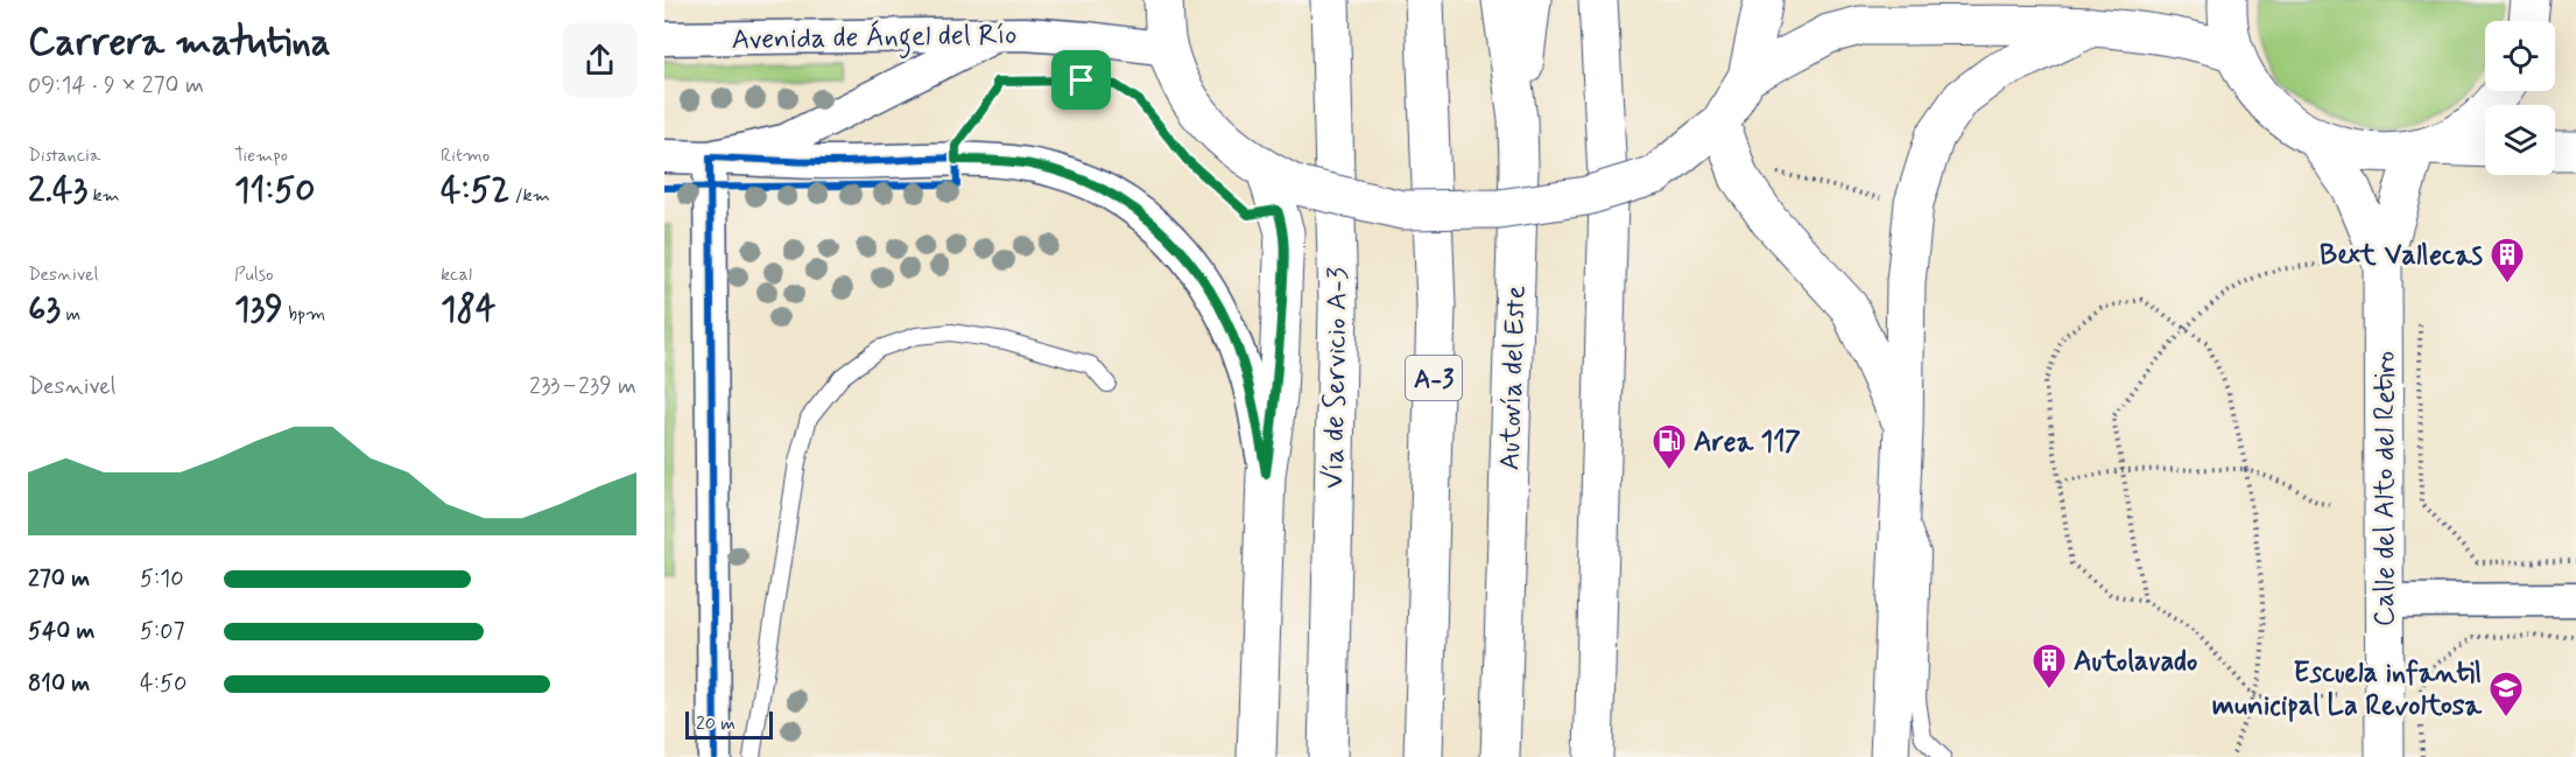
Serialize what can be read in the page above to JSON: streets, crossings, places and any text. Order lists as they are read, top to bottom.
{
  "streets": {
    "main road": [
      "Vía de Servicio A-3",
      "A-3",
      "Autovía del Este",
      "Calle del Alto del Retiro"
    ],
    "street": ["Avenida de Ángel del Río"]
  },
  "places": {
    "building": ["Bext Vallecas", "Autolavado"],
    "fuel station": ["Area 117"],
    "school or university": ["Escuela infantil municipal La Revoltosa"]
  },
  "scale_bar": "20 m",
  "page": {
    "heading": ["Carrera matutina", "09:14 · 9 × 270 m"],
    "stats": [
      ["Distancia", "2.43 km"],
      ["Tiempo", "11:50"],
      ["Ritmo", "4:52 /km"],
      ["Desnivel", "63 m"],
      ["Pulso", "139 bpm"],
      ["kcal", "184"]
    ],
    "chart": ["Desnivel", "233–239 m"],
    "list": [
      {
        "name": "270 m",
        "note": "5:10"
      },
      {
        "name": "540 m",
        "note": "5:07"
      },
      {
        "name": "810 m",
        "note": "4:50"
      }
    ],
    "scale": "20 m"
  }
}
